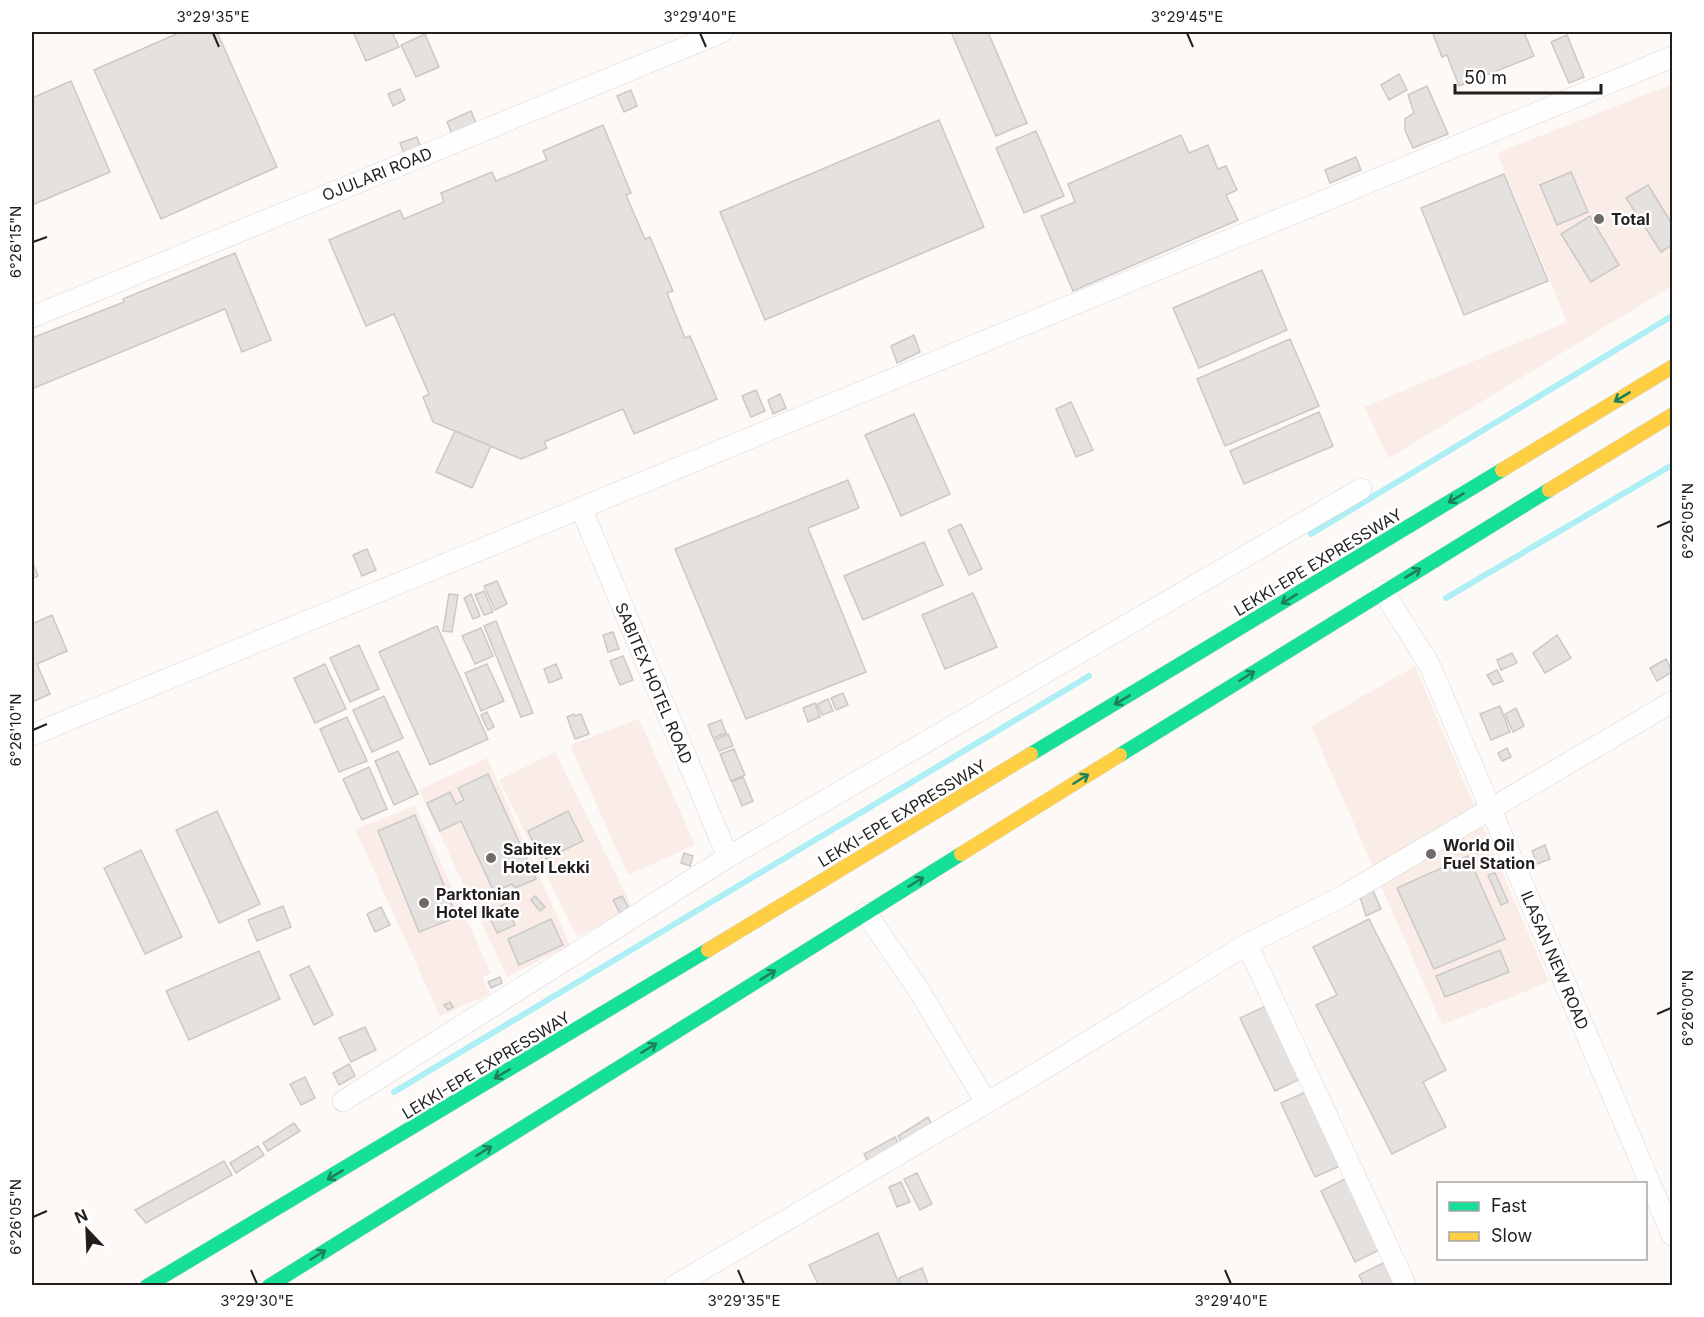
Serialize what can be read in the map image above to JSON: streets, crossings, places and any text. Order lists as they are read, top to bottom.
{
  "streets": {
    "highway": ["LEKKI-EPE EXPRESSWAY"],
    "street": ["OJULARI ROAD", "SABITEX HOTEL ROAD", "ILASAN NEW ROAD"]
  },
  "places": [
    "Total",
    "World Oil Fuel Station",
    "Sabitex Hotel Lekki",
    "Parktonian Hotel Ikate"
  ],
  "legend": ["Fast", "Slow"],
  "scale_bar": "50 m",
  "north": "top left",
  "coordinates": [
    "3°29'35\"E",
    "3°29'40\"E",
    "3°29'45\"E",
    "6°26'15\"N",
    "6°26'05\"N",
    "6°26'10\"N",
    "6°26'00\"N",
    "3°29'30\"E"
  ]
}
